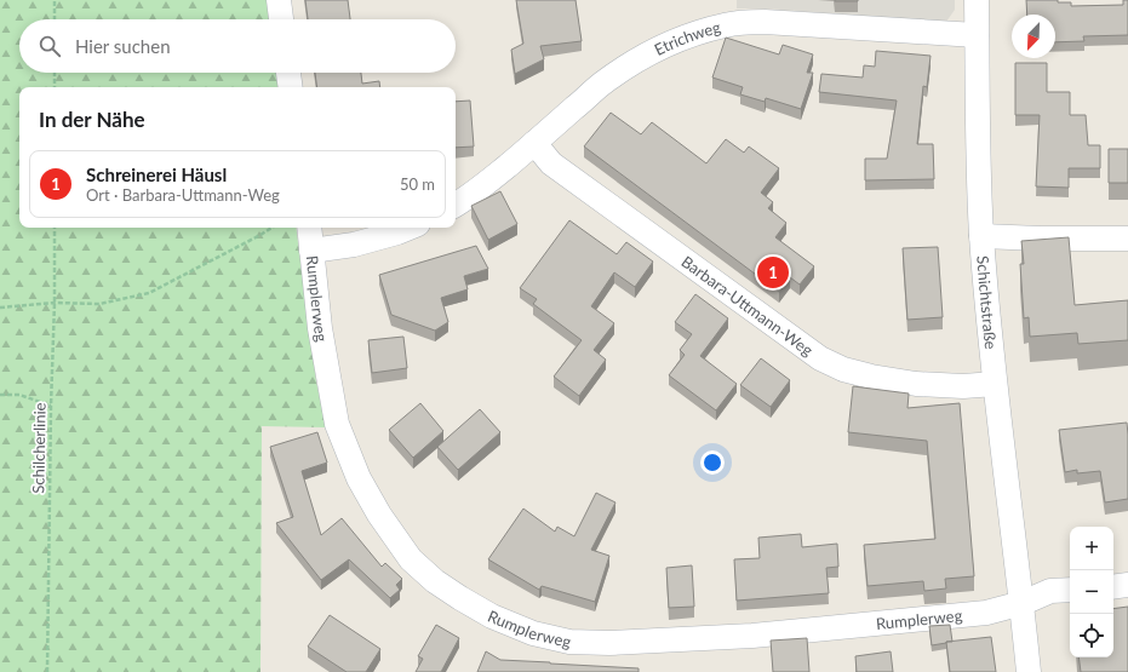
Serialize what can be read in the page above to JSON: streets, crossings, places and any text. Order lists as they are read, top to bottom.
{
  "streets": {
    "street": [
      "Etrichweg",
      "Rumplerweg",
      "Schichtstraße",
      "Barbara-Uttmann-Weg"
    ],
    "path": ["Schilcherlinie"]
  },
  "crossings": [
    ["Etrichweg", "Schichtstraße"],
    ["Etrichweg", "Barbara-Uttmann-Weg"],
    ["Rumplerweg", "Schichtstraße"],
    ["Schichtstraße", "Barbara-Uttmann-Weg"]
  ],
  "north": "bottom left",
  "page": {
    "search": "Hier suchen",
    "heading": "In der Nähe",
    "list": [
      {
        "mark": "1",
        "name": "Schreinerei Häusl",
        "note": "Ort · Barbara-Uttmann-Weg",
        "value": "50 m"
      }
    ],
    "pins": "1",
    "map_buttons": ["+", "−"]
  }
}
